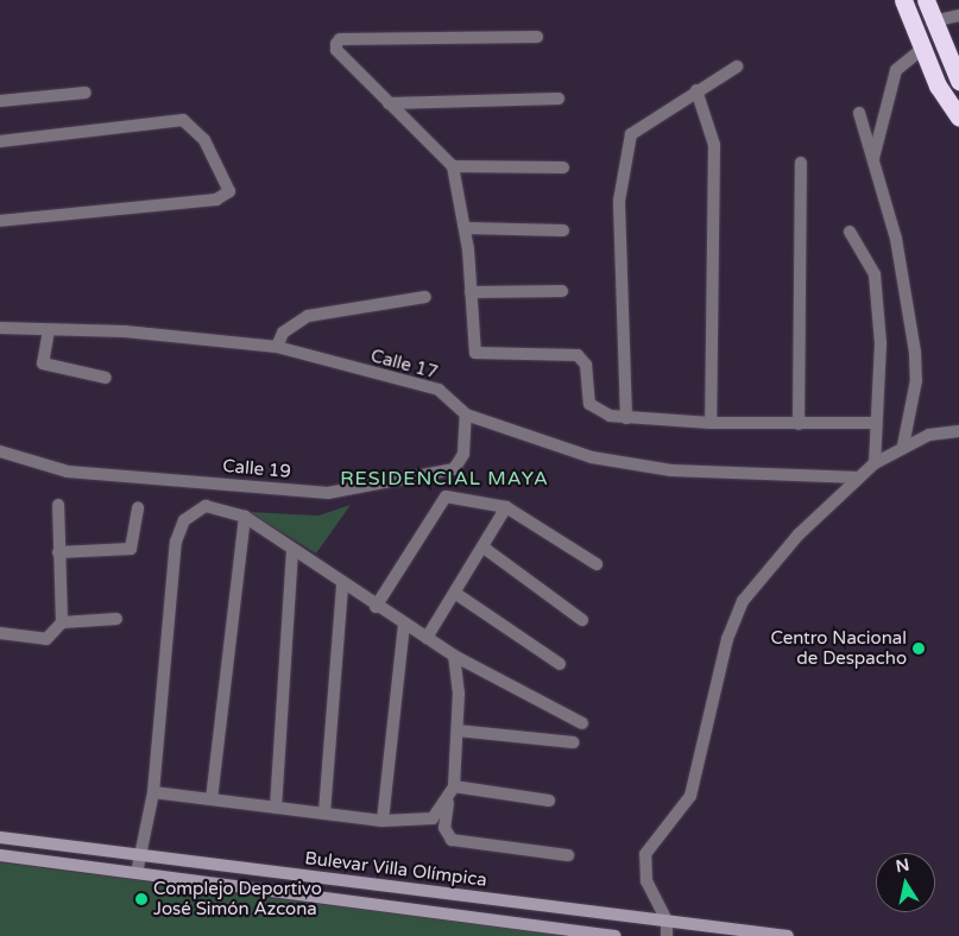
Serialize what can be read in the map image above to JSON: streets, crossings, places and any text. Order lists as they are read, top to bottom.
{
  "streets": {
    "main road": ["Bulevar Villa Olímpica"],
    "street": ["Calle 17", "Calle 19"]
  },
  "crossings": [
    ["Calle 17", "Calle 19"]
  ],
  "districts": ["RESIDENCIAL MAYA"],
  "places": ["Centro Nacional de Despacho", "Complejo Deportivo José Simón Azcona"],
  "north": "top"
}
